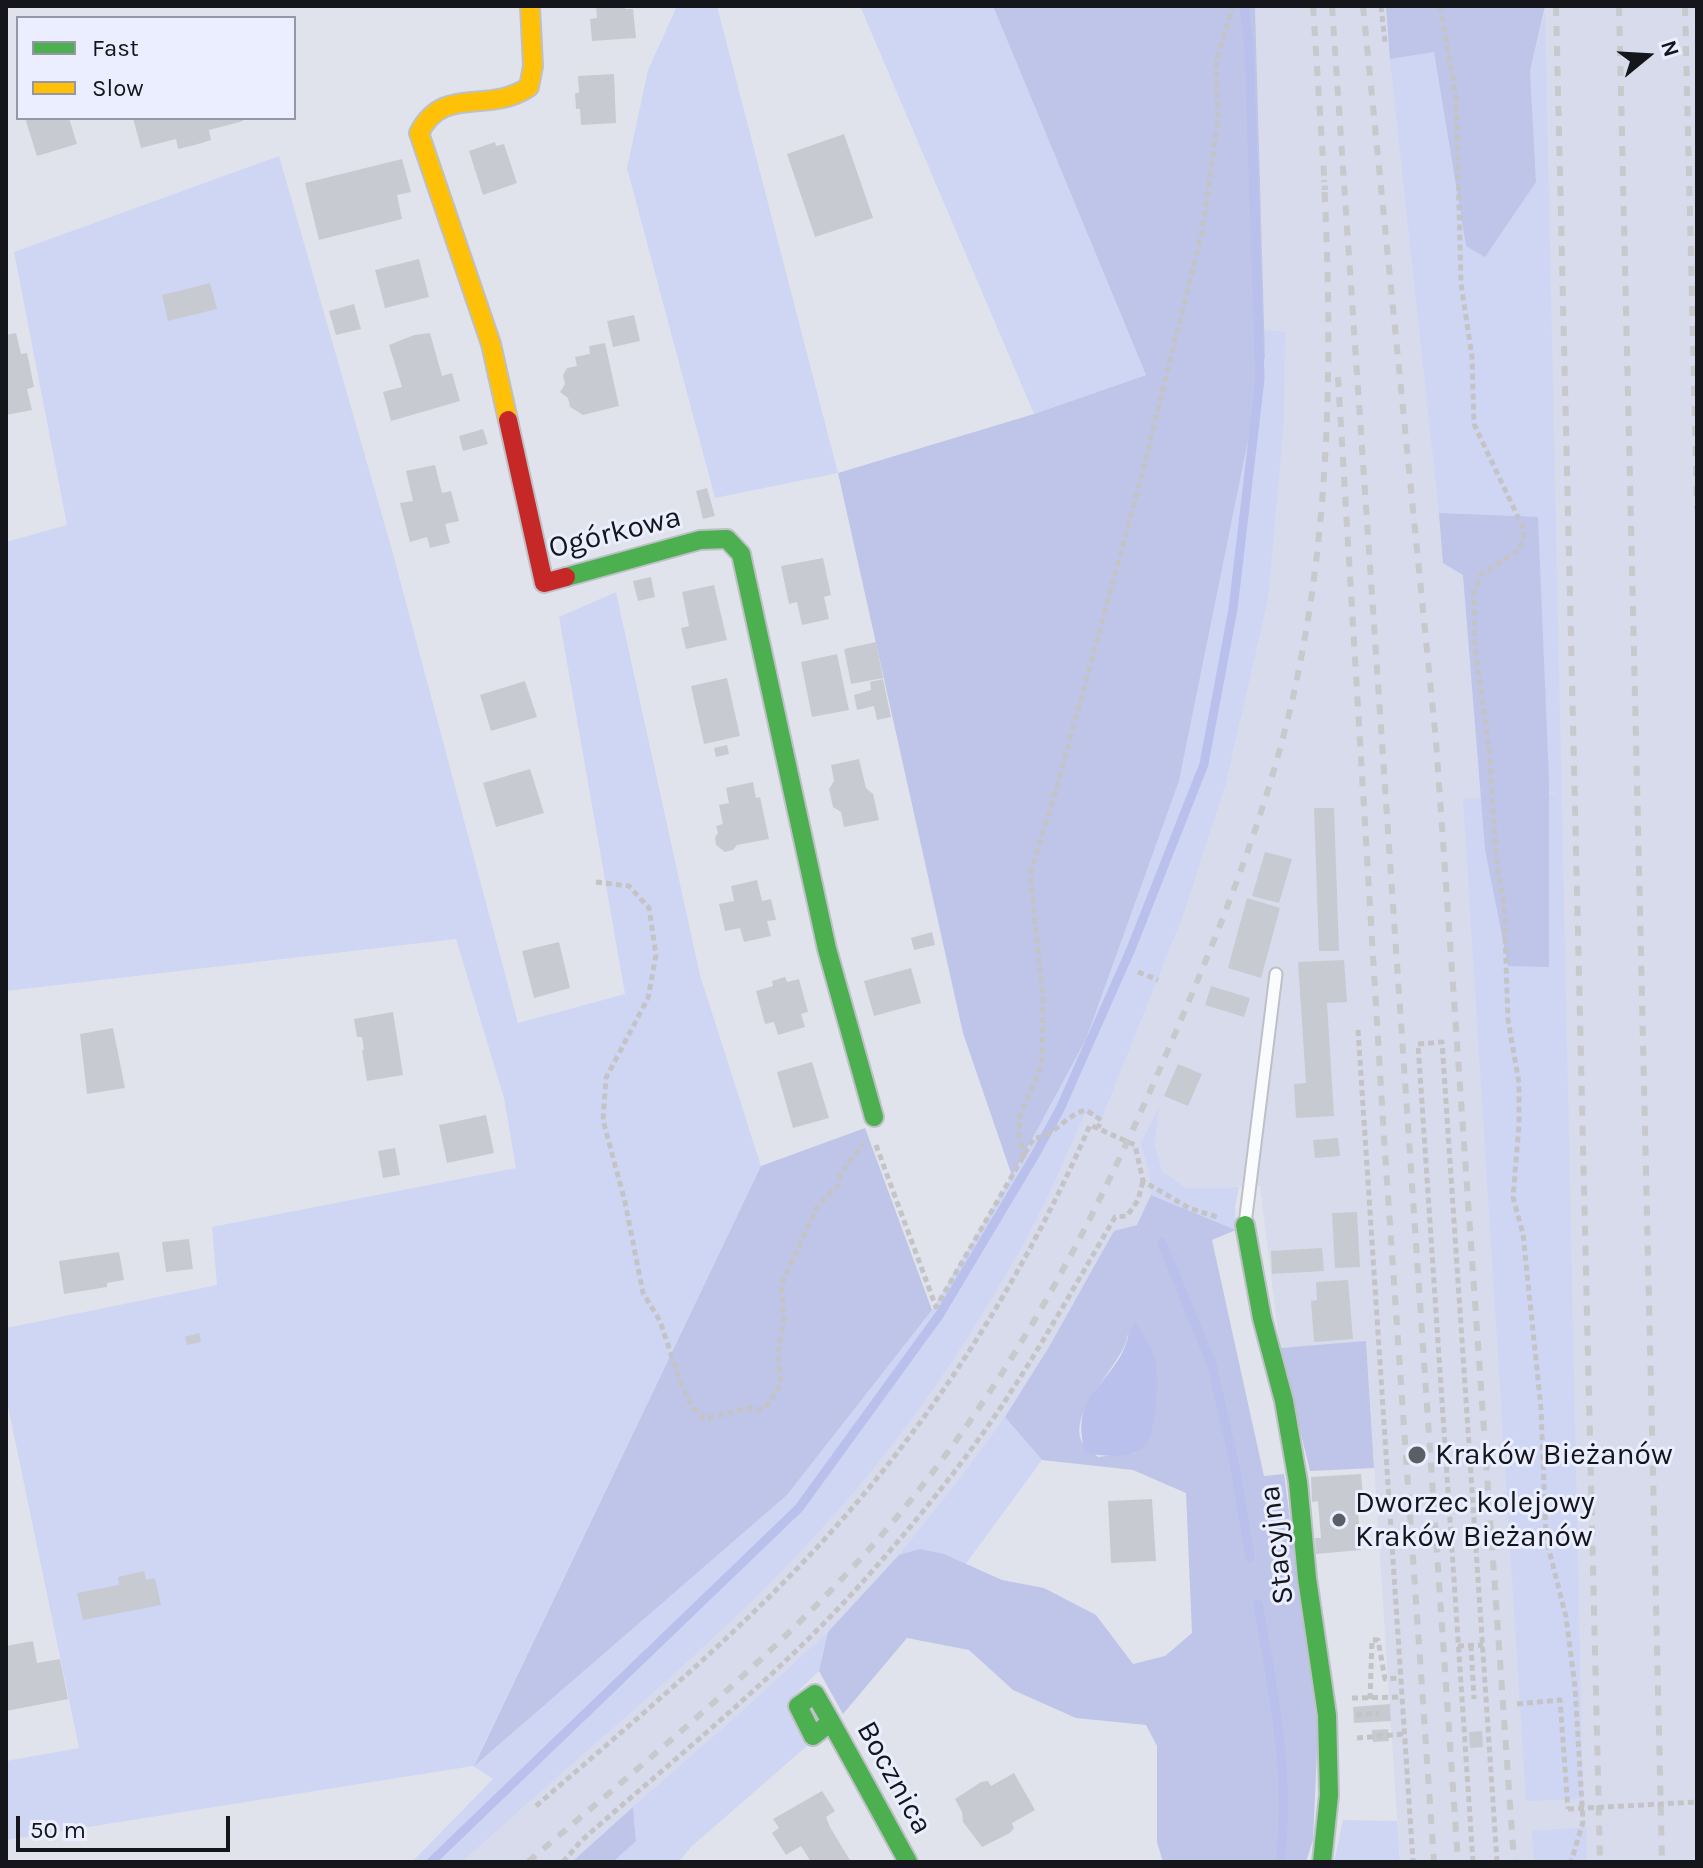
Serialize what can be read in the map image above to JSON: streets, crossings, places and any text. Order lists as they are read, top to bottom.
{
  "streets": {
    "street": ["Ogórkowa", "Stacyjna", "Bocznica"]
  },
  "places": ["Kraków Bieżanów", "Dworzec kolejowy Kraków Bieżanów"],
  "legend": ["Fast", "Slow"],
  "scale_bar": "50 m",
  "north": "right"
}
